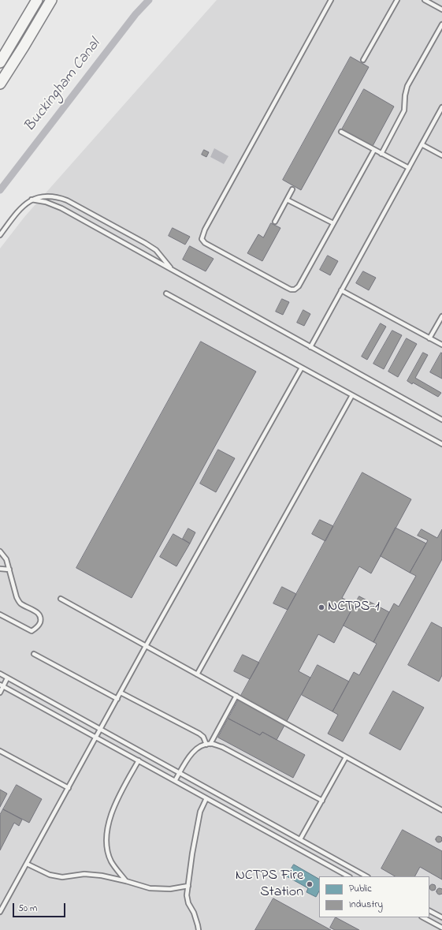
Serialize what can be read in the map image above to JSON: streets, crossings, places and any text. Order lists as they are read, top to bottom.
{
  "water": ["Buckingham Canal"],
  "places": ["NCTPS-1", "NCTPS Fire Station"],
  "legend": ["Public", "Industry"],
  "scale_bar": "50 m"
}
